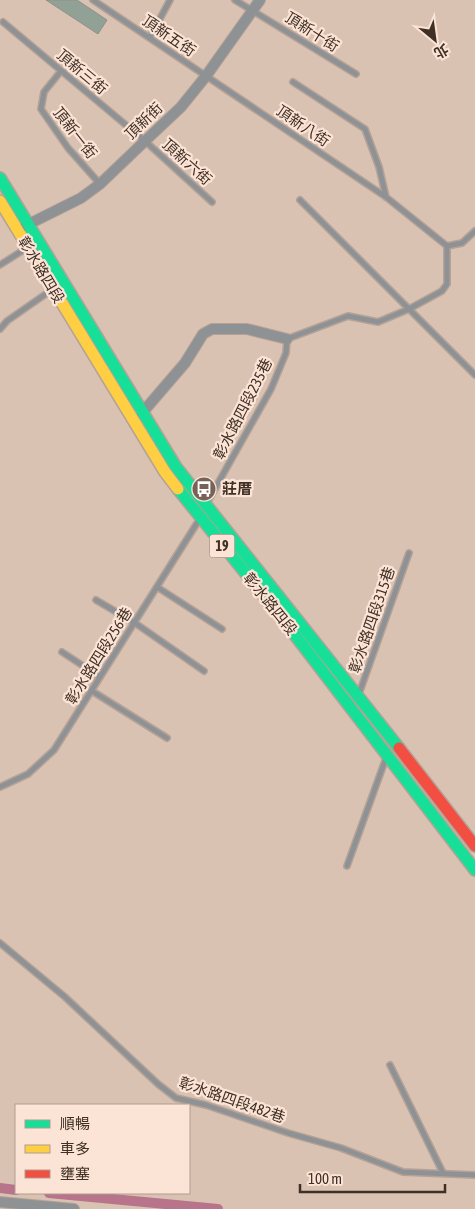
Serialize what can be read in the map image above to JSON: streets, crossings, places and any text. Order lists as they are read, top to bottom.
{
  "streets": {
    "main road": ["彰水路四段", "19"],
    "street": ["頂新街"],
    "lane": [
      "頂新十街",
      "頂新五街",
      "頂新三街",
      "頂新八街",
      "頂新一街",
      "頂新六街",
      "彰水路四段235巷",
      "彰水路四段315巷",
      "彰水路四段256巷",
      "彰水路四段482巷"
    ]
  },
  "crossings": [
    ["頂新十街", "頂新街"],
    ["頂新五街", "頂新街"],
    ["頂新五街", "頂新八街"],
    ["頂新三街", "頂新街"],
    ["頂新三街", "頂新一街"],
    ["頂新三街", "頂新六街"],
    ["頂新街", "頂新八街"],
    ["頂新街", "頂新一街"],
    ["頂新街", "頂新六街"],
    ["頂新街", "彰水路四段"],
    ["彰水路四段", "彰水路四段235巷"],
    ["彰水路四段", "彰水路四段315巷"],
    ["彰水路四段", "彰水路四段256巷"],
    ["彰水路四段235巷", "彰水路四段256巷"]
  ],
  "places": {
    "bus stop": ["莊厝"]
  },
  "legend": ["順暢", "車多", "壅塞"],
  "scale_bar": "100 m",
  "north": "bottom right"
}
